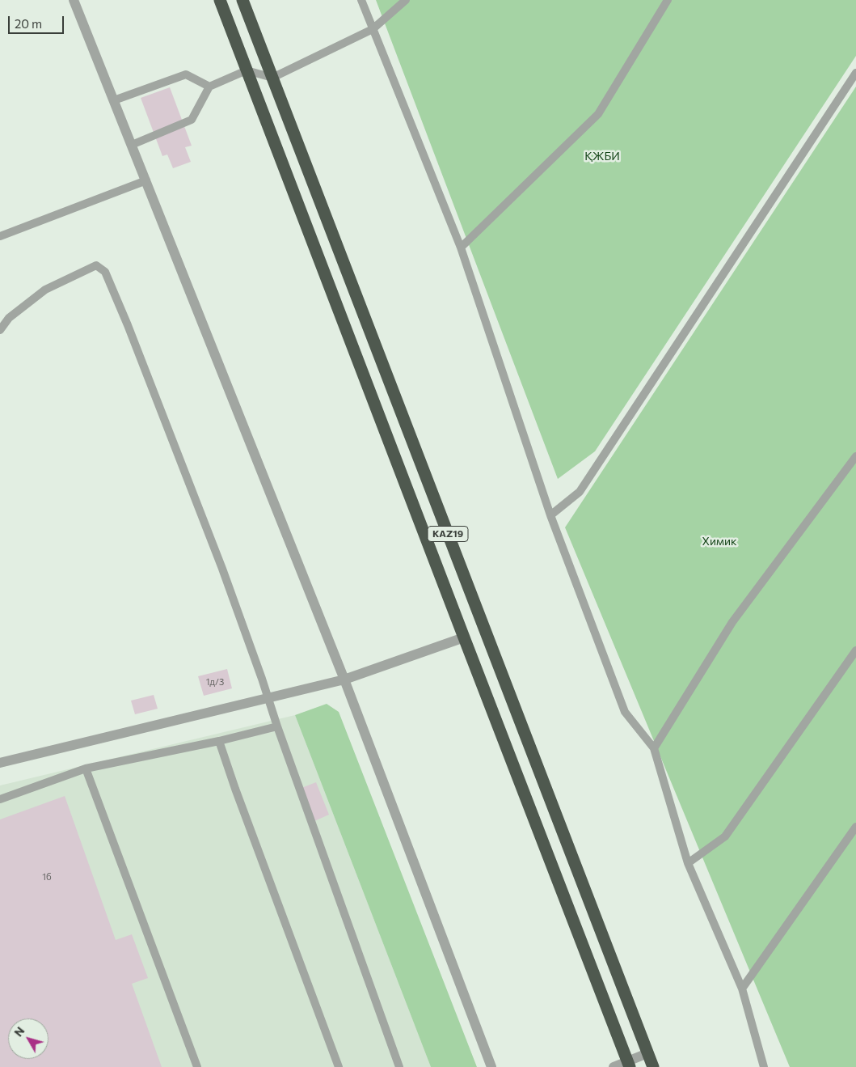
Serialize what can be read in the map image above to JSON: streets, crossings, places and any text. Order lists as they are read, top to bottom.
{
  "streets": {
    "highway": ["KAZ19"]
  },
  "parks": ["ҚЖБИ", "Химик"],
  "house_numbers": ["1д/3", "1б"],
  "scale_bar": "20 m",
  "north": "top left"
}
